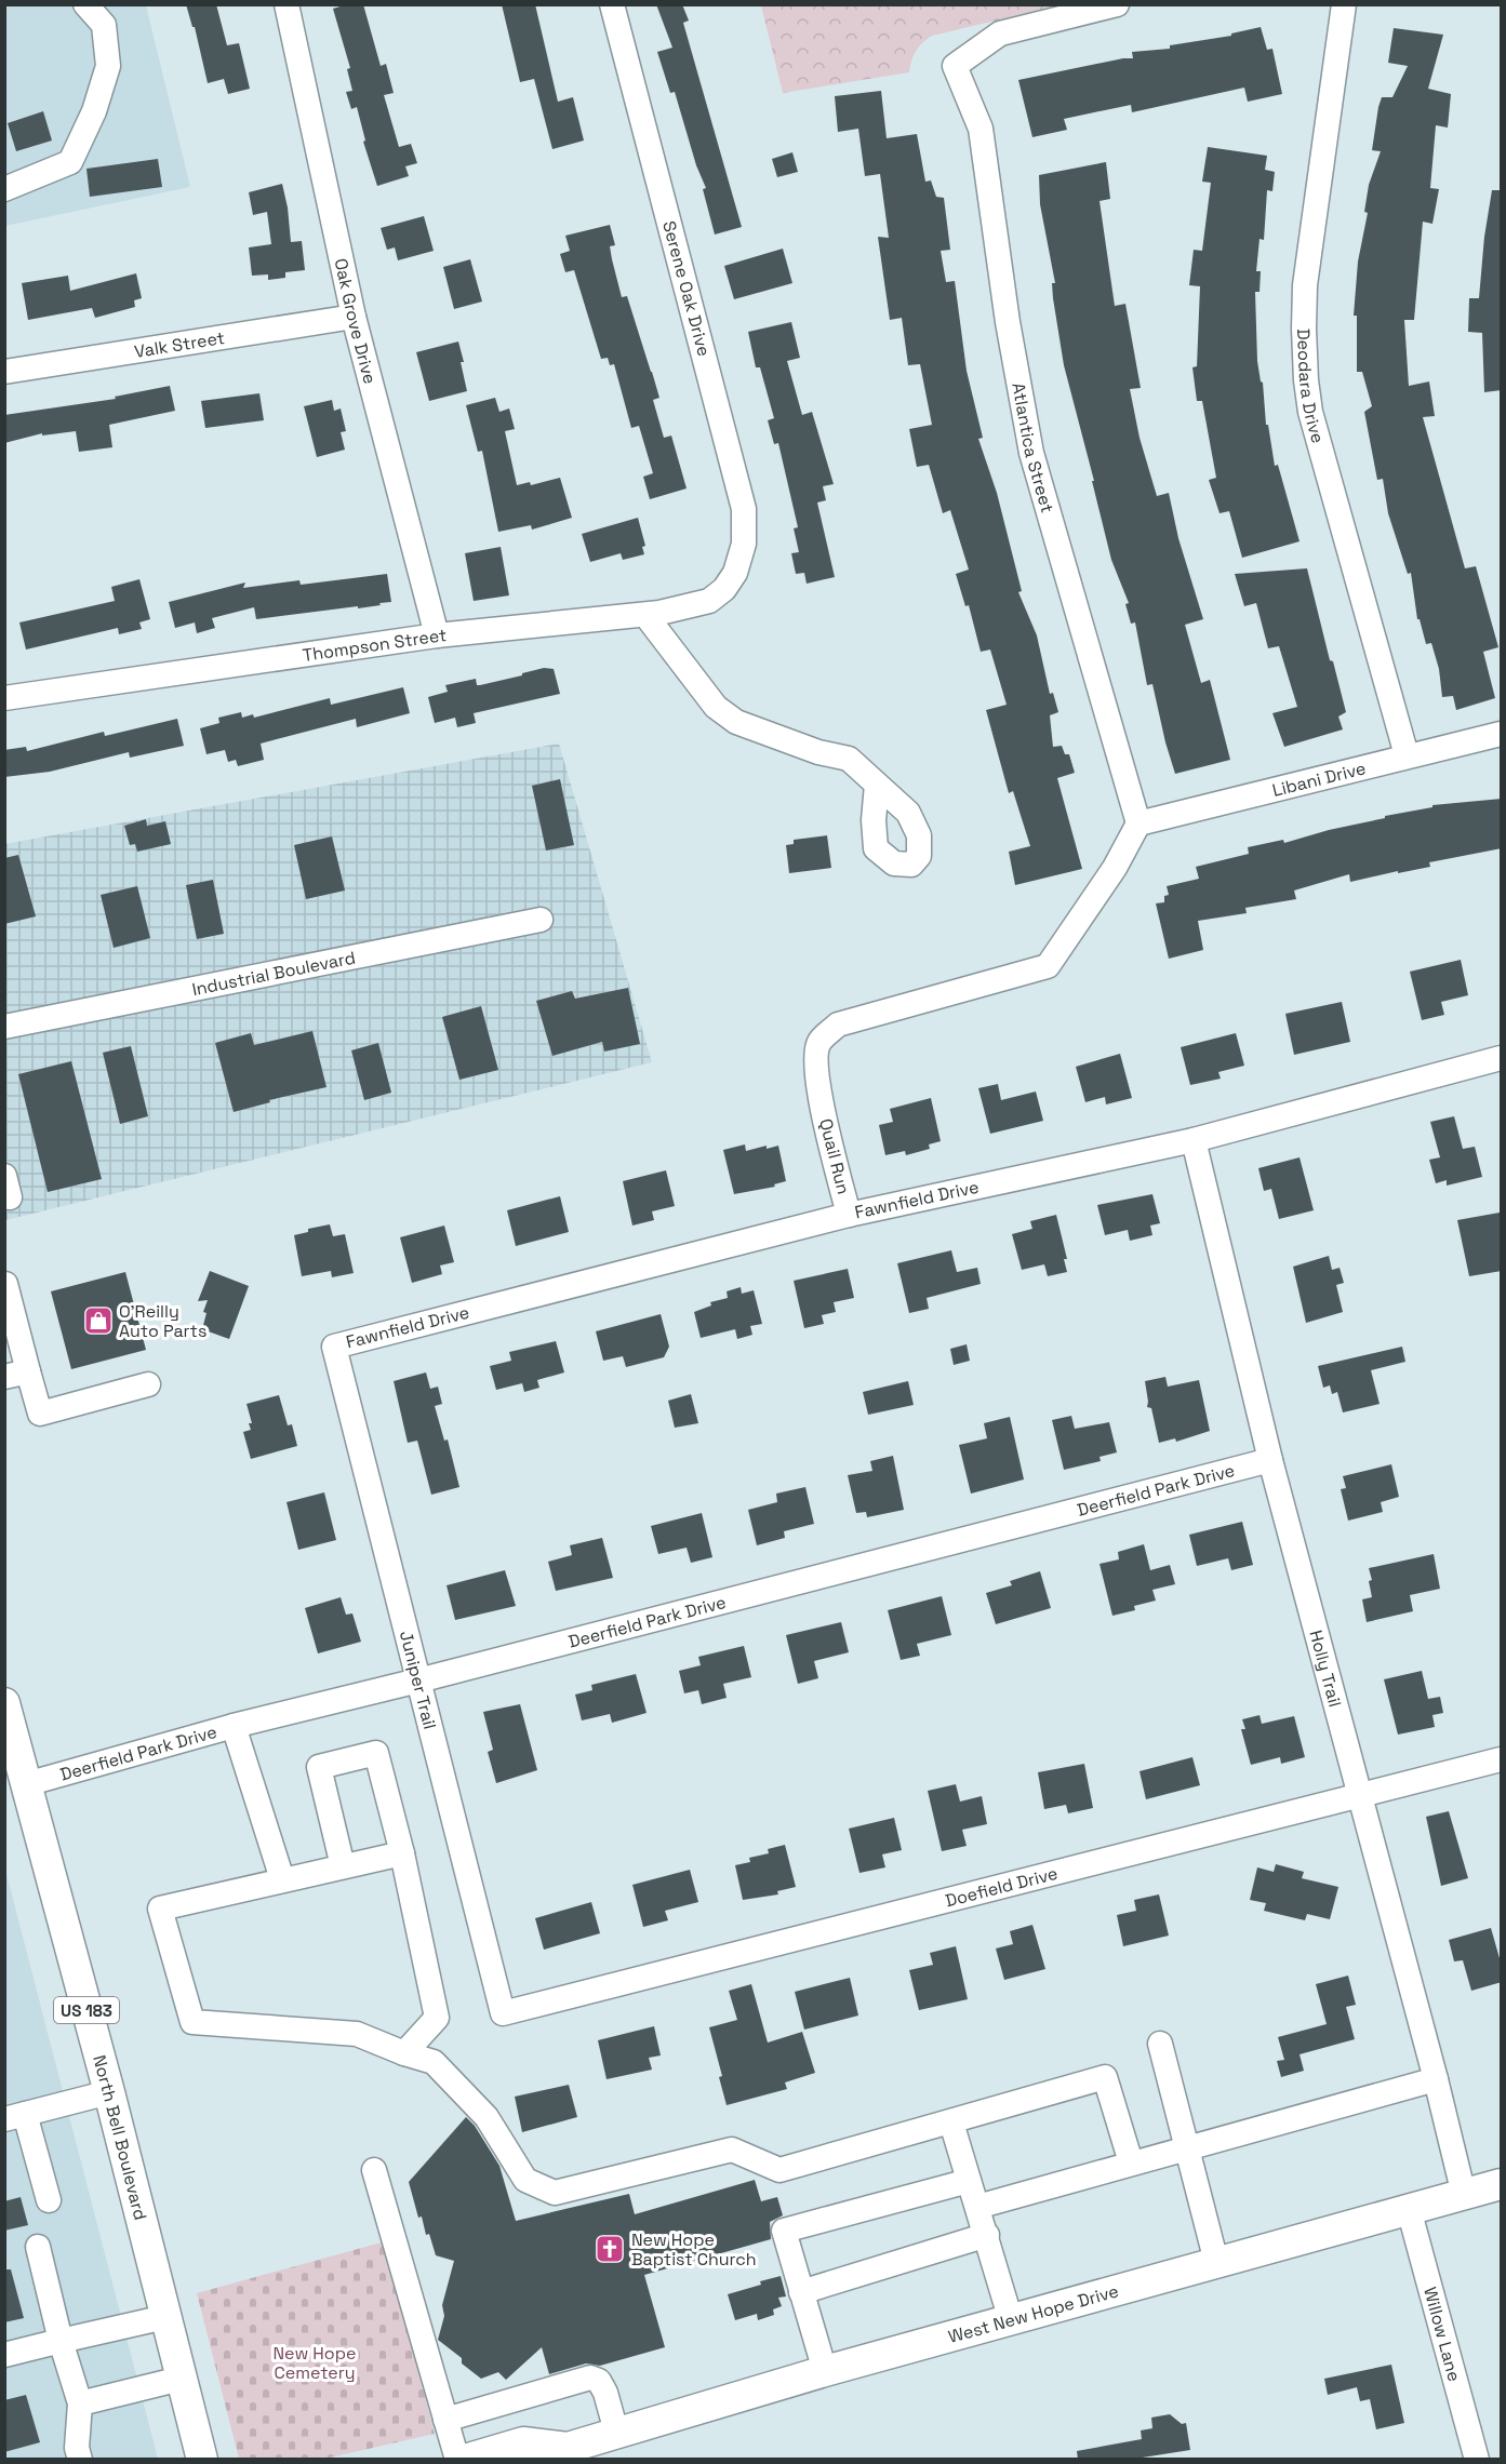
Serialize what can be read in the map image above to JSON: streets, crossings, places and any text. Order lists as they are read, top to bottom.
{
  "streets": {
    "main road": ["US 183", "North Bell Boulevard", "West New Hope Drive"],
    "street": [
      "Serene Oak Drive",
      "Oak Grove Drive",
      "Valk Street",
      "Deodara Drive",
      "Atlantica Street",
      "Thompson Street",
      "Libani Drive",
      "Industrial Boulevard",
      "Quail Run",
      "Fawnfield Drive",
      "Deerfield Park Drive",
      "Holly Trail",
      "Juniper Trail",
      "Doefield Drive",
      "Willow Lane"
    ]
  },
  "crossings": [
    ["Serene Oak Drive", "Thompson Street"],
    ["Oak Grove Drive", "Valk Street"],
    ["Oak Grove Drive", "Thompson Street"],
    ["Deodara Drive", "Libani Drive"],
    ["Atlantica Street", "Libani Drive"],
    ["Atlantica Street", "Quail Run"],
    ["Libani Drive", "Quail Run"],
    ["Quail Run", "Fawnfield Drive"],
    ["Fawnfield Drive", "Holly Trail"],
    ["Fawnfield Drive", "Juniper Trail"],
    ["Deerfield Park Drive", "Holly Trail"],
    ["Deerfield Park Drive", "Juniper Trail"],
    ["Deerfield Park Drive", "North Bell Boulevard"],
    ["Holly Trail", "Doefield Drive"],
    ["Holly Trail", "West New Hope Drive"],
    ["Juniper Trail", "Doefield Drive"],
    ["West New Hope Drive", "Willow Lane"]
  ],
  "parks": ["New Hope Cemetery"],
  "places": {
    "shop": ["O'Reilly Auto Parts"],
    "church": ["New Hope Baptist Church"]
  }
}
